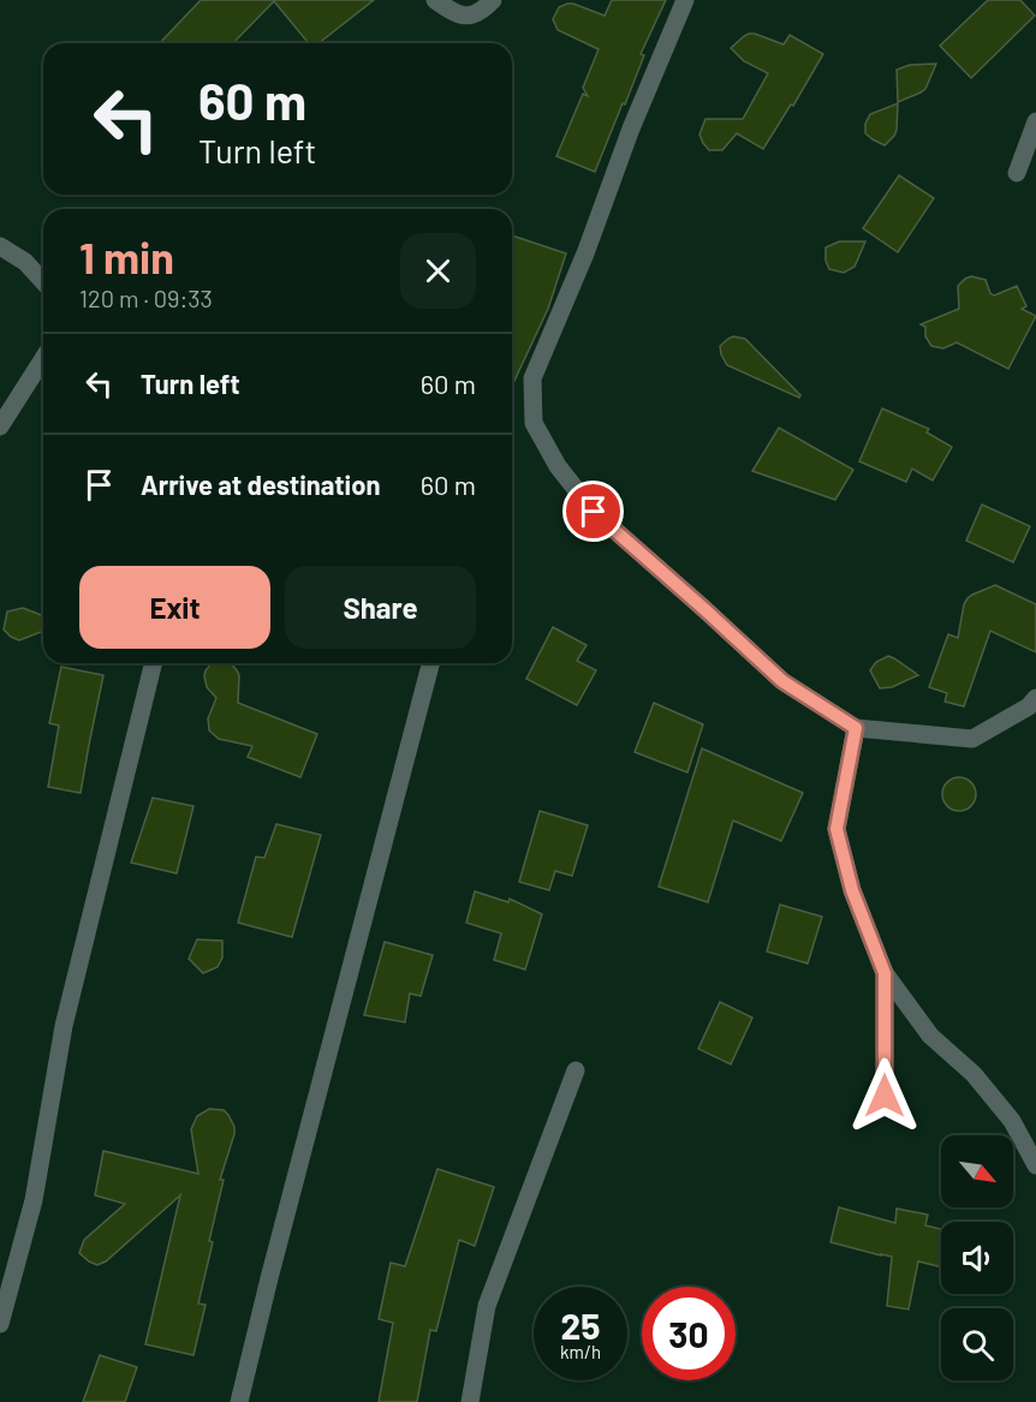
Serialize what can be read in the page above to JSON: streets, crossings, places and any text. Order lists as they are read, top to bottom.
{
  "north": "bottom right",
  "page": {
    "turn": ["60 m", "Turn left"],
    "heading": ["1 min", "120 m · 09:33"],
    "list": [
      {
        "name": "Turn left",
        "value": "60 m"
      },
      {
        "name": "Arrive at destination",
        "value": "60 m"
      }
    ],
    "buttons": ["Exit", "Share"],
    "speed": "25 km/h",
    "limit": "30"
  }
}
